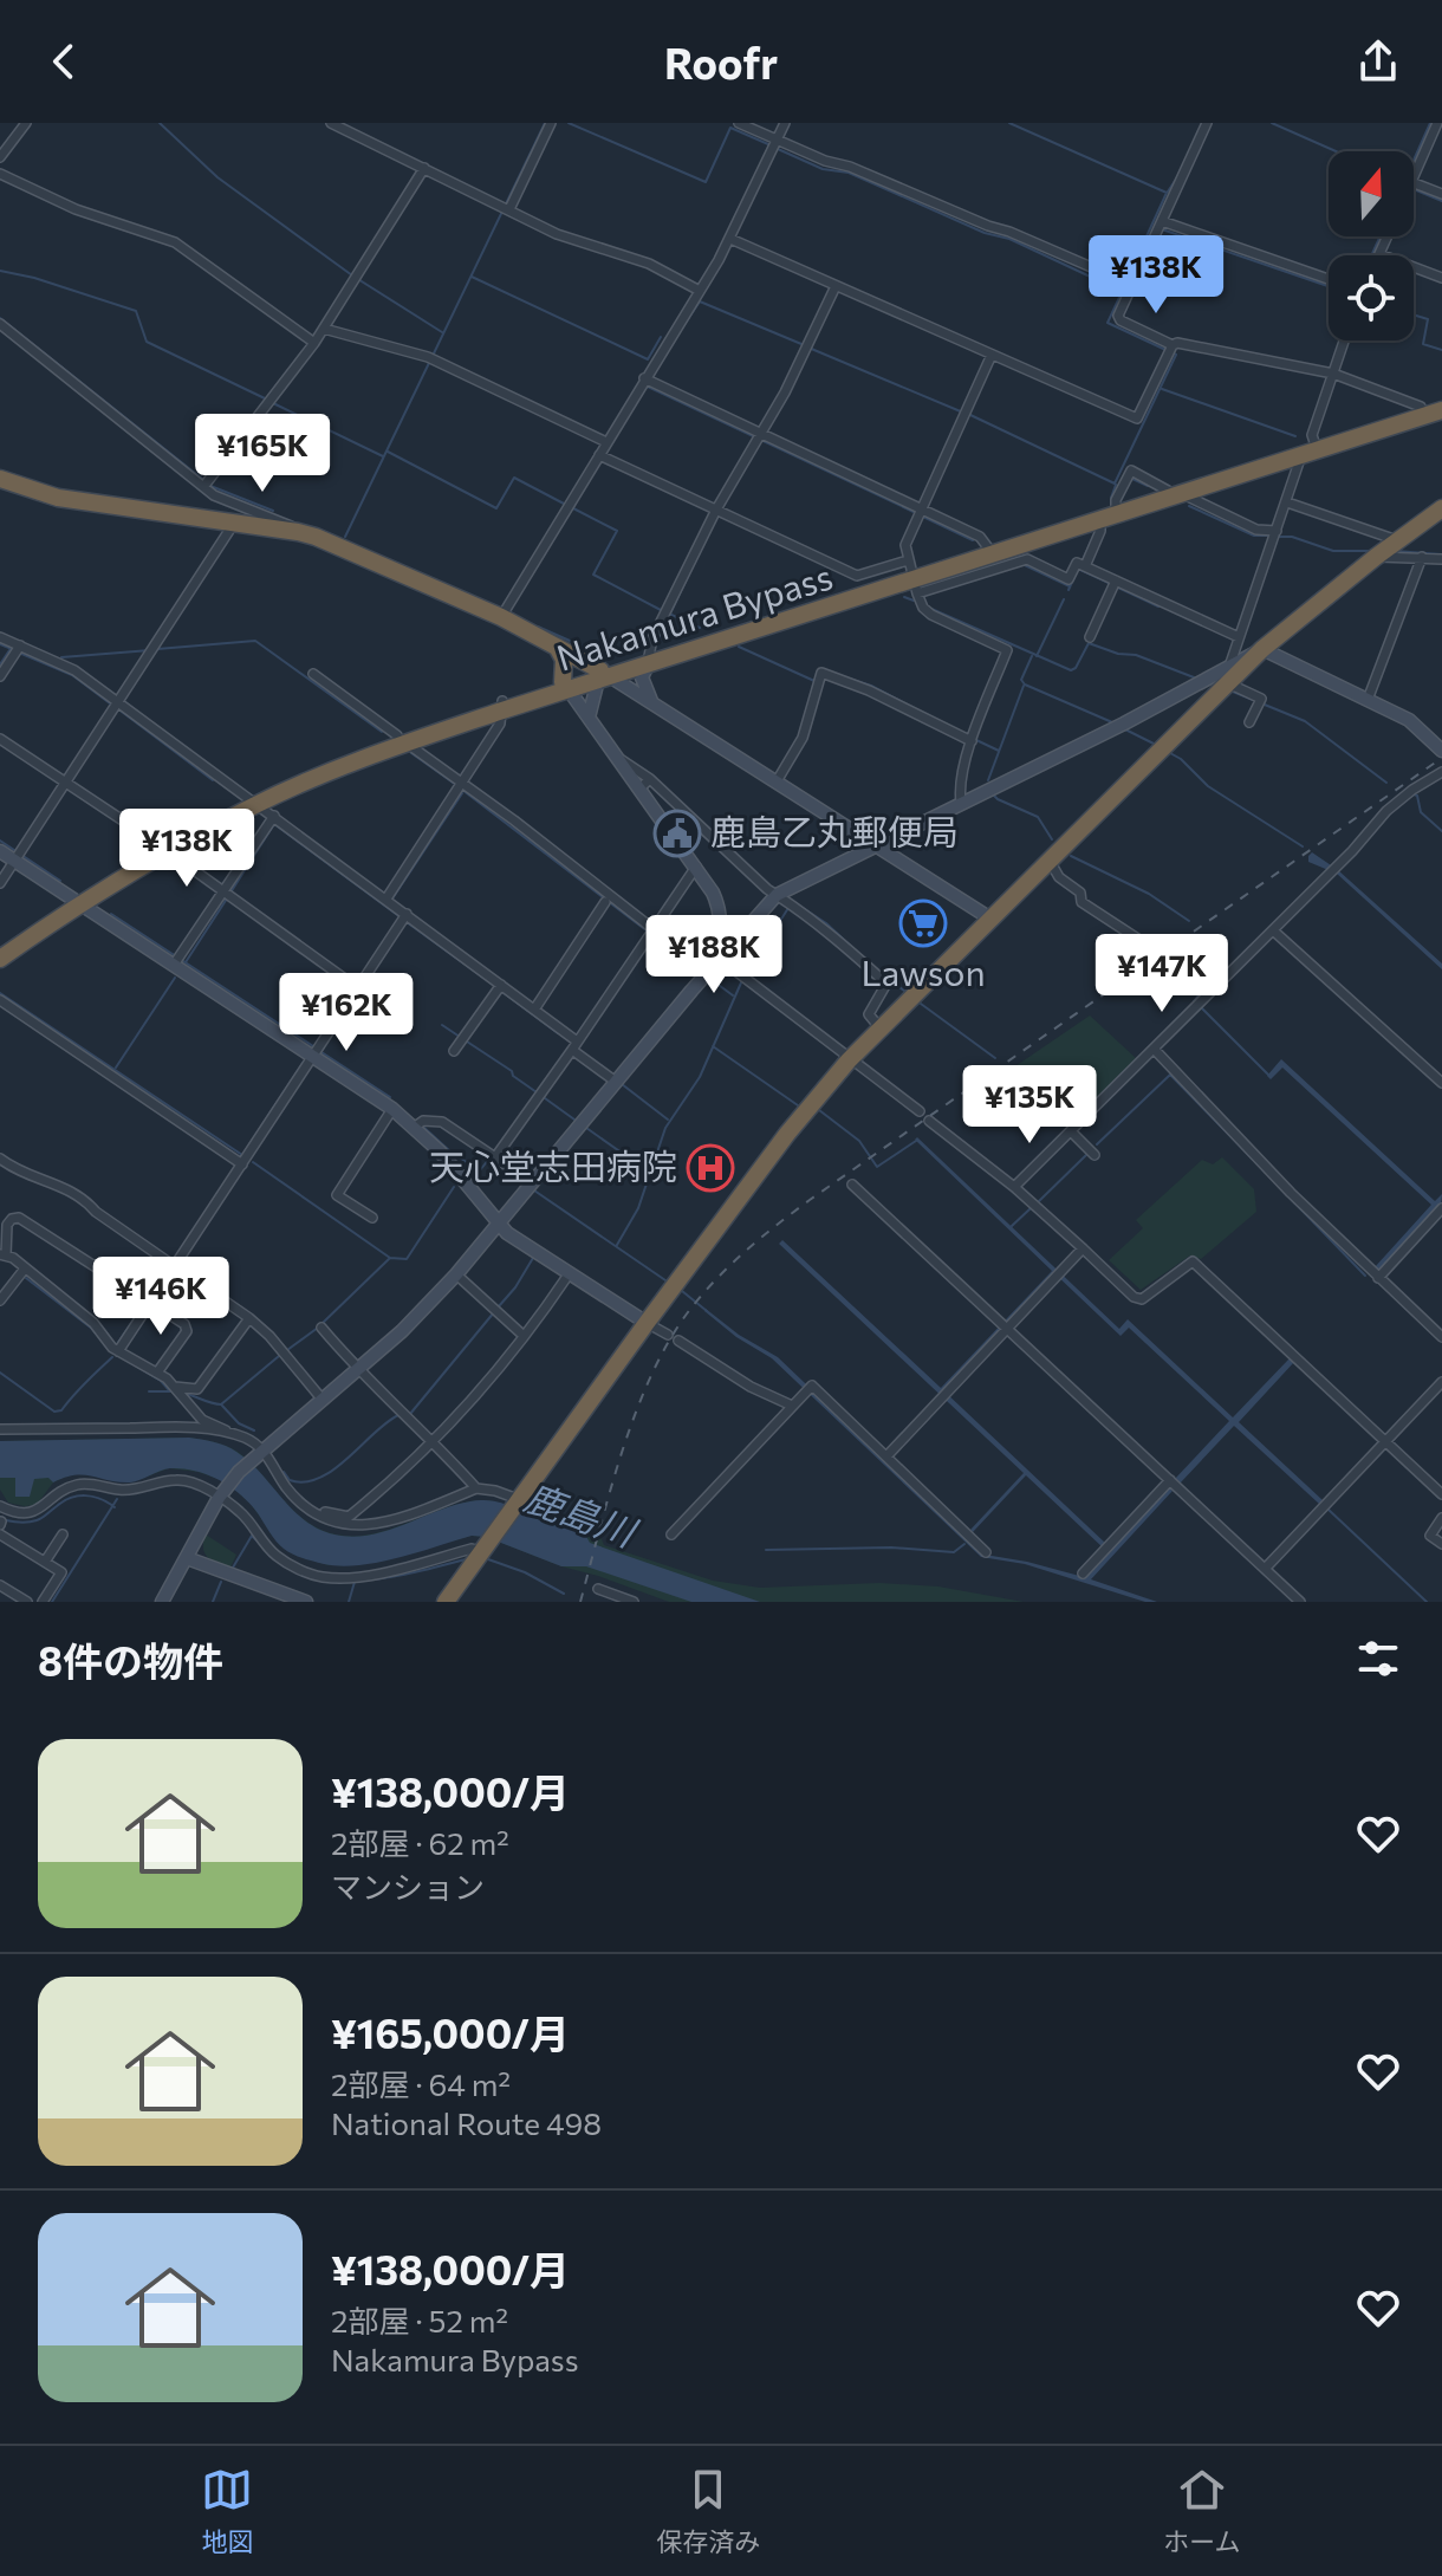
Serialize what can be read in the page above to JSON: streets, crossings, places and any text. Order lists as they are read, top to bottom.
{
  "streets": {
    "highway": ["Nakamura Bypass"]
  },
  "water": ["鹿島川"],
  "places": {
    "public building": ["鹿島乙丸郵便局"],
    "supermarket": ["Lawson"],
    "hospital": ["天心堂志田病院"]
  },
  "north": "top",
  "page": {
    "header": "Roofr",
    "price": [
      "¥138K",
      "¥165K",
      "¥138K",
      "¥188K",
      "¥147K",
      "¥162K",
      "¥135K",
      "¥146K"
    ],
    "heading": "8件の物件",
    "list": [
      {
        "name": "¥138,000/月",
        "note": "2部屋 · 62 m² · マンション"
      },
      {
        "name": "¥165,000/月",
        "note": "2部屋 · 64 m² · National Route 498"
      },
      {
        "name": "¥138,000/月",
        "note": "2部屋 · 52 m² · Nakamura Bypass"
      }
    ],
    "tabs": ["地図", "保存済み", "ホーム"]
  }
}
